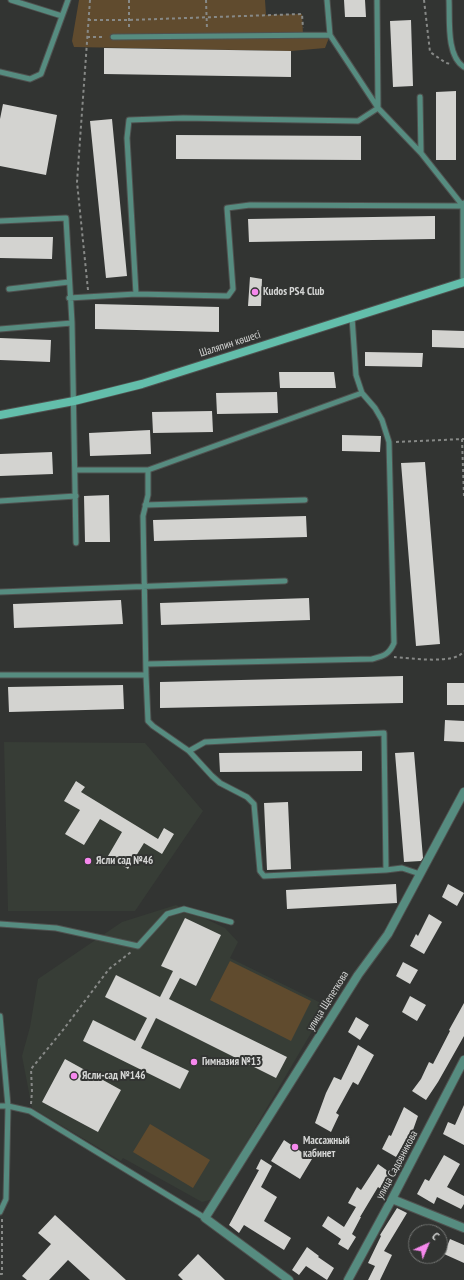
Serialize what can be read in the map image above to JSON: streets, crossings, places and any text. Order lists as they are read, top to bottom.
{
  "streets": {
    "main road": ["Шаляпин көшесі"],
    "street": ["улица Щепеткова", "улица Садовникова"]
  },
  "places": [
    "Kudos PS4 Club",
    "Ясли сад №46",
    "Гимназия №13",
    "Ясли-сад №146",
    "Массажный кабинет"
  ],
  "north": "top right"
}
